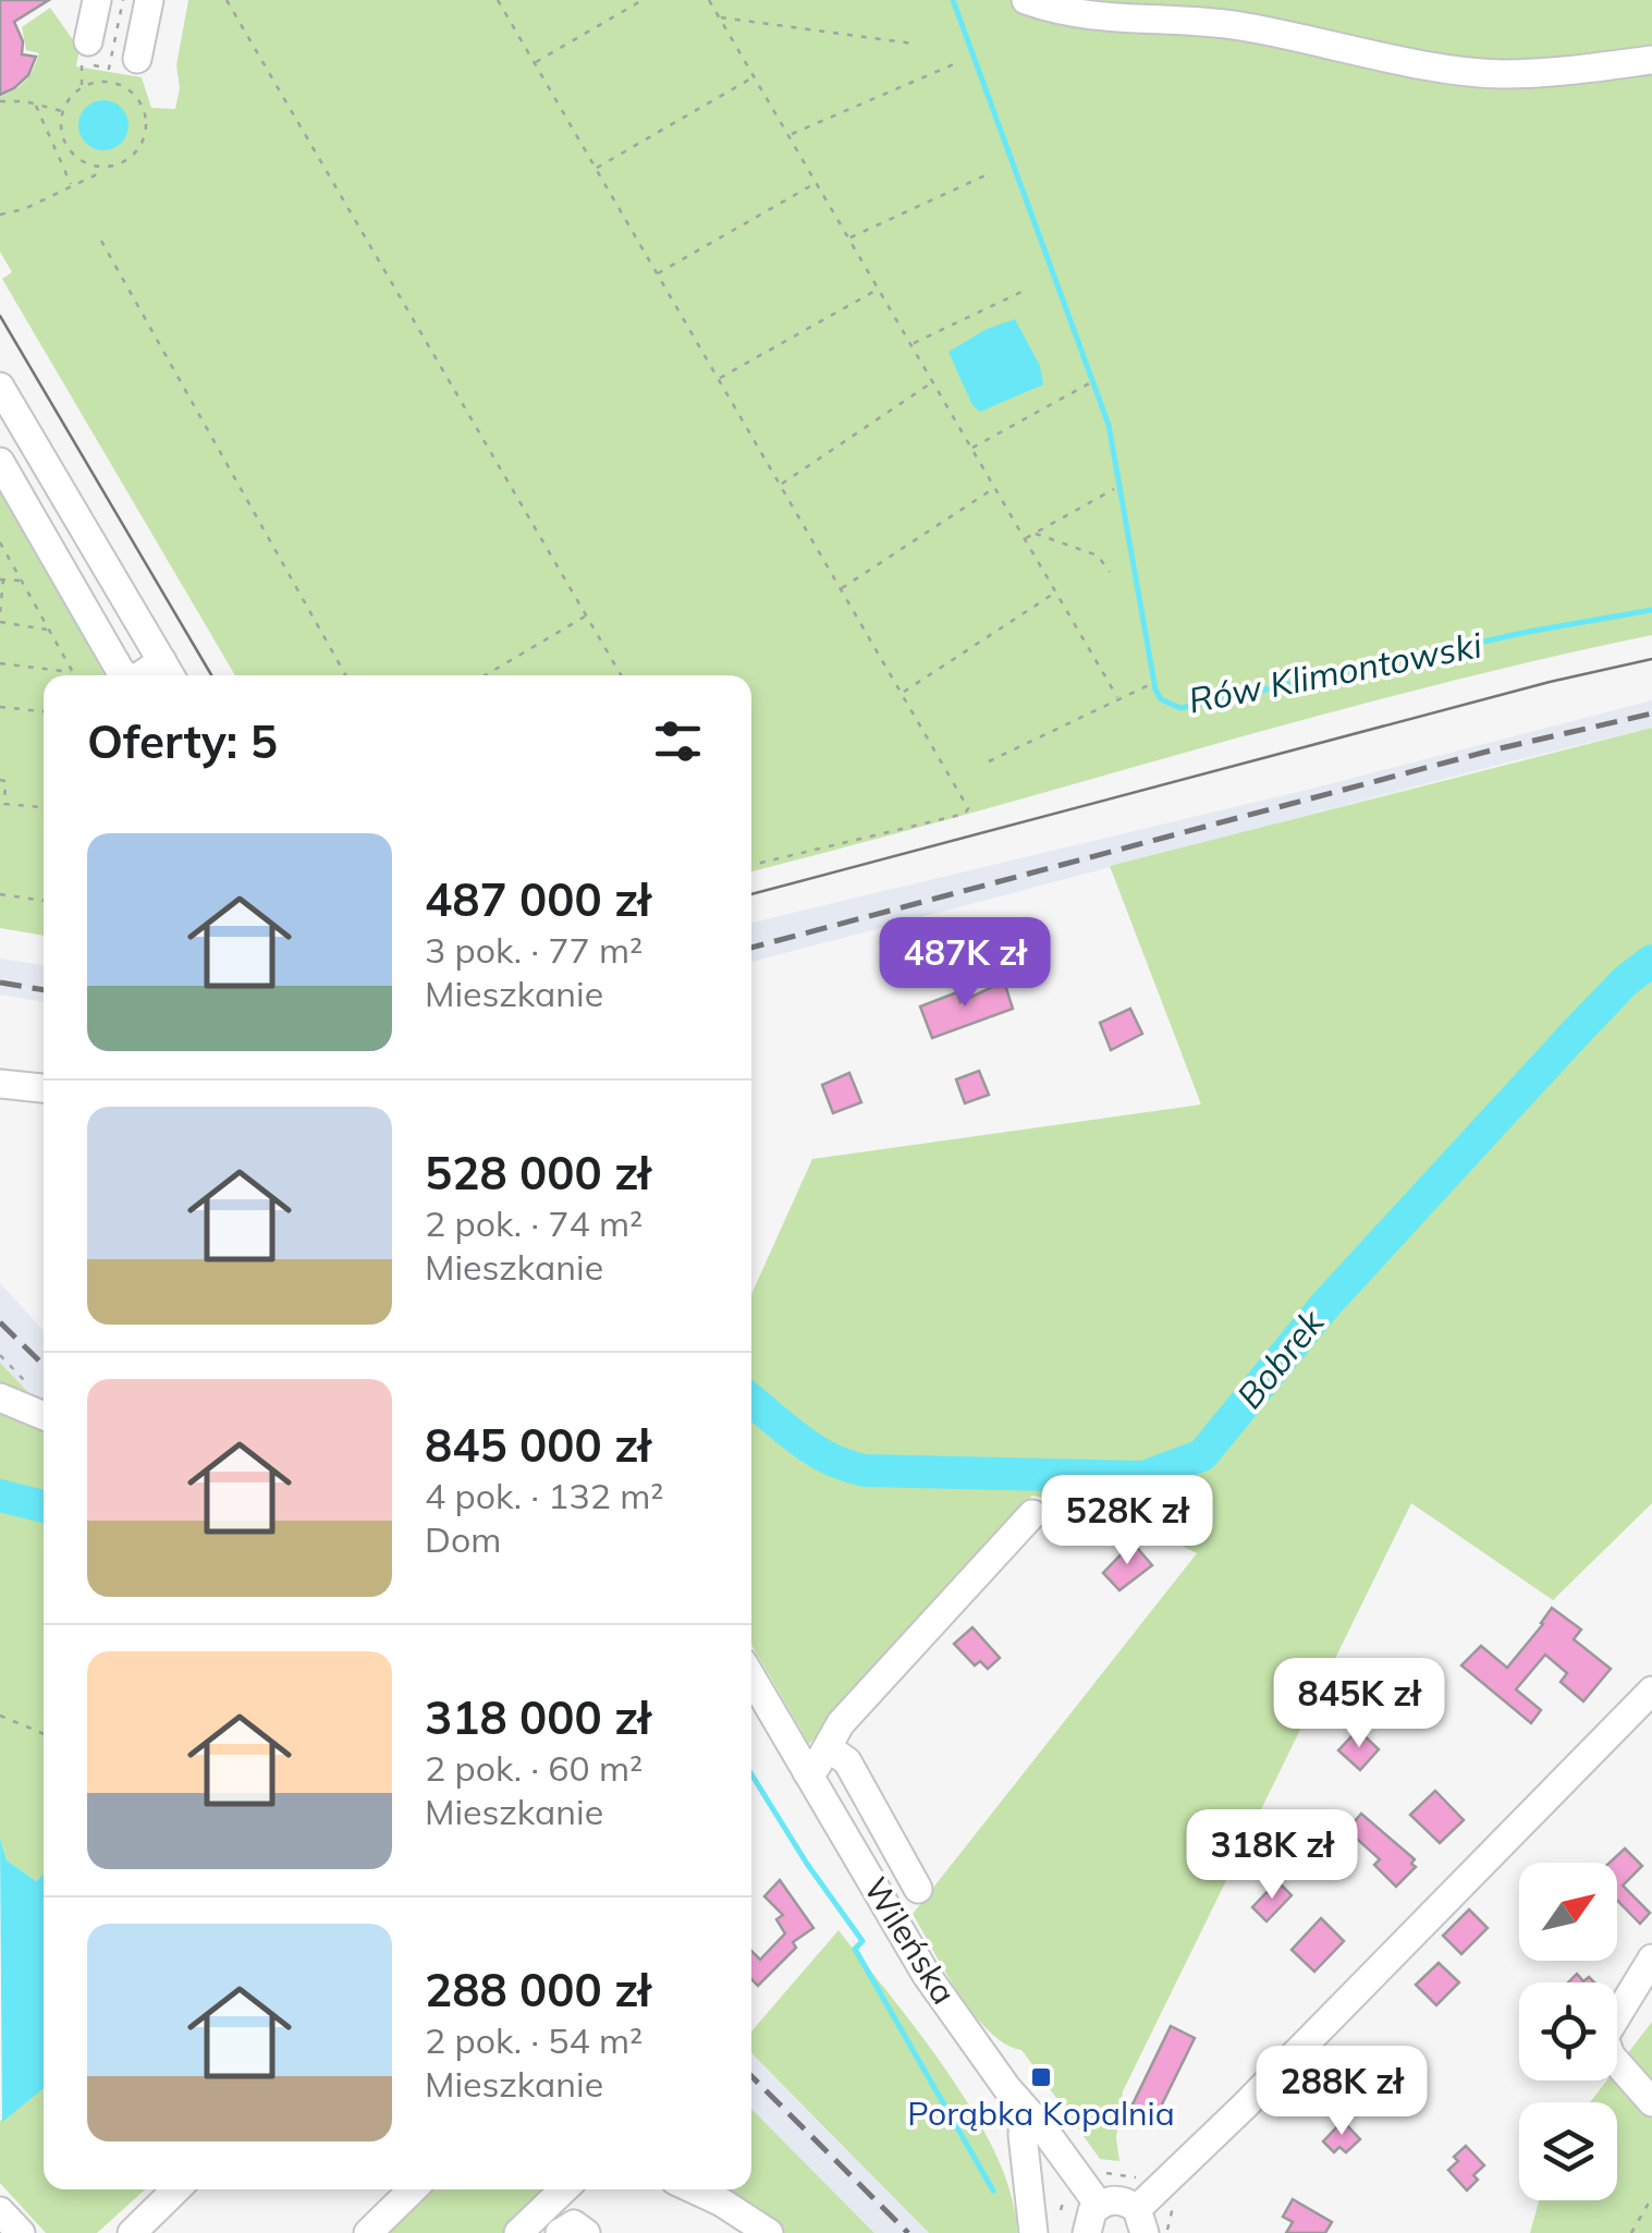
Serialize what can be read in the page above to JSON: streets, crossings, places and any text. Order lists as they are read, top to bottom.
{
  "streets": {
    "street": ["Wileńska"]
  },
  "water": ["Rów Klimontowski", "Bobrek"],
  "places": {
    "transit": ["Porąbka Kopalnia"]
  },
  "north": "top right",
  "page": {
    "heading": "Oferty: 5",
    "list": [
      {
        "name": "487 000 zł",
        "note": "3 pok. · 77 m² · Mieszkanie"
      },
      {
        "name": "528 000 zł",
        "note": "2 pok. · 74 m² · Mieszkanie"
      },
      {
        "name": "845 000 zł",
        "note": "4 pok. · 132 m² · Dom"
      },
      {
        "name": "318 000 zł",
        "note": "2 pok. · 60 m² · Mieszkanie"
      },
      {
        "name": "288 000 zł",
        "note": "2 pok. · 54 m² · Mieszkanie"
      }
    ],
    "price": [
      "487K zł",
      "528K zł",
      "845K zł",
      "318K zł",
      "288K zł"
    ]
  }
}
